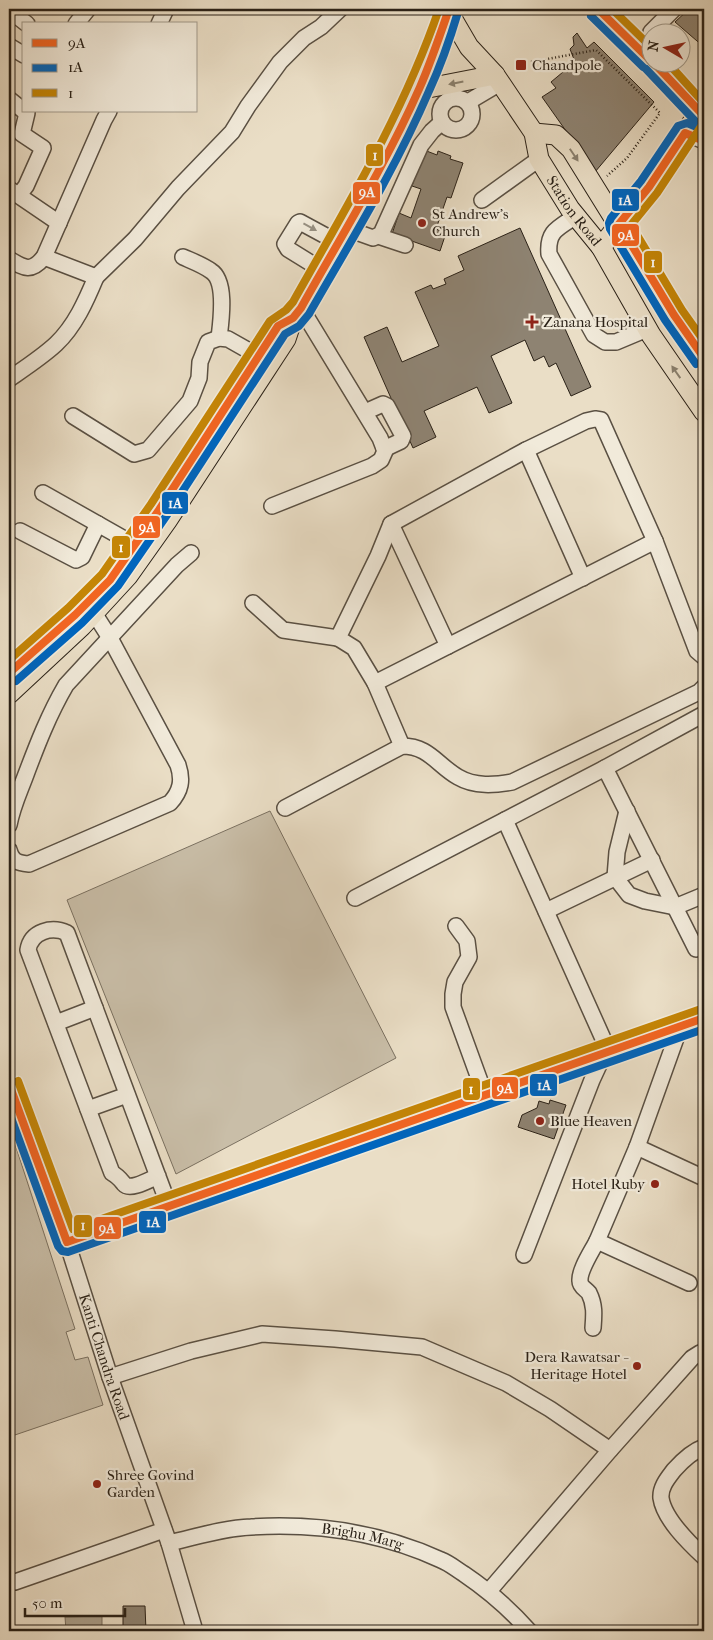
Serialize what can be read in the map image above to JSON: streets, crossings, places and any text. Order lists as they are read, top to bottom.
{
  "streets": {
    "main road": ["Station Road"],
    "street": ["Kanti Chandra Road", "Brighu Marg"]
  },
  "crossings": [
    ["Kanti Chandra Road", "Brighu Marg"]
  ],
  "places": {
    "transit": ["Chandpole"],
    "other": [
      "St Andrew's Church",
      "Blue Heaven",
      "Hotel Ruby",
      "Dera Rawatsar - Heritage Hotel",
      "Shree Govind Garden"
    ],
    "health": ["Zanana Hospital"]
  },
  "lines": ["transit line 9A", "transit line 1", "transit line 1A"],
  "legend": ["9A", "1A", "1"],
  "scale_bar": "50 m",
  "north": "left"
}
